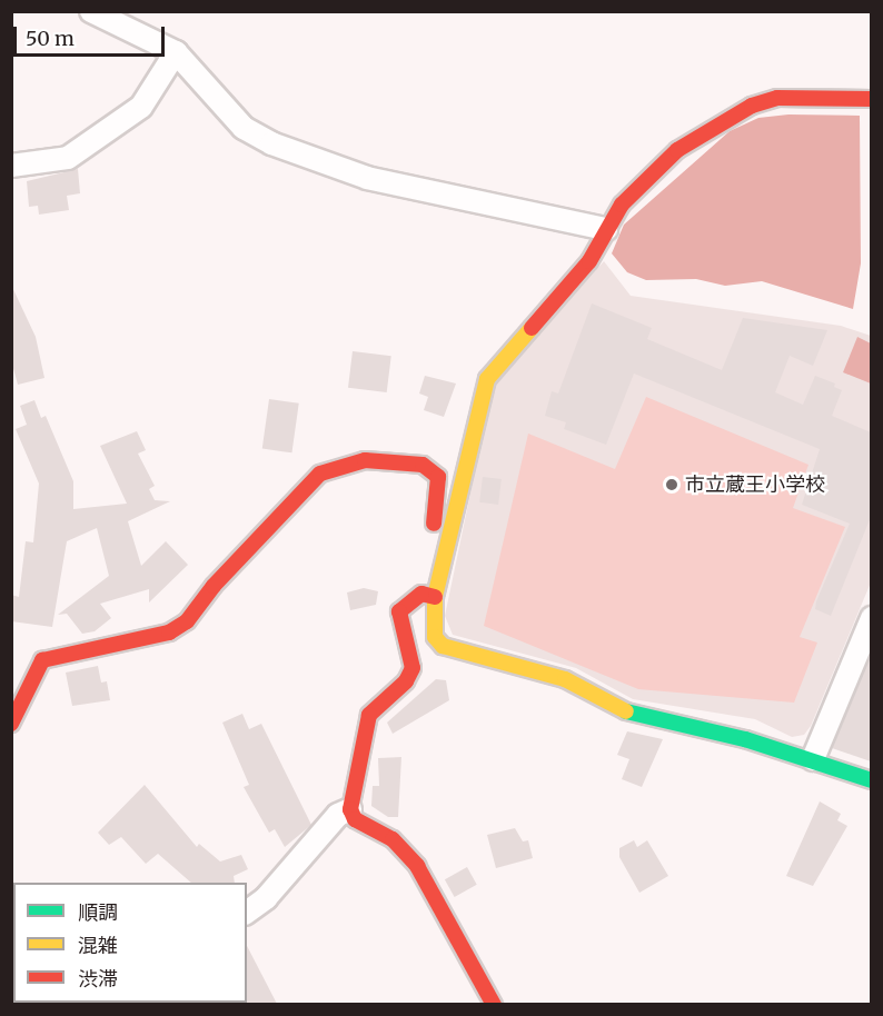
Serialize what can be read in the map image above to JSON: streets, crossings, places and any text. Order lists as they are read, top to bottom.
{
  "places": ["市立蔵王小学校"],
  "legend": ["順調", "混雑", "渋滞"],
  "scale_bar": "50 m"
}
